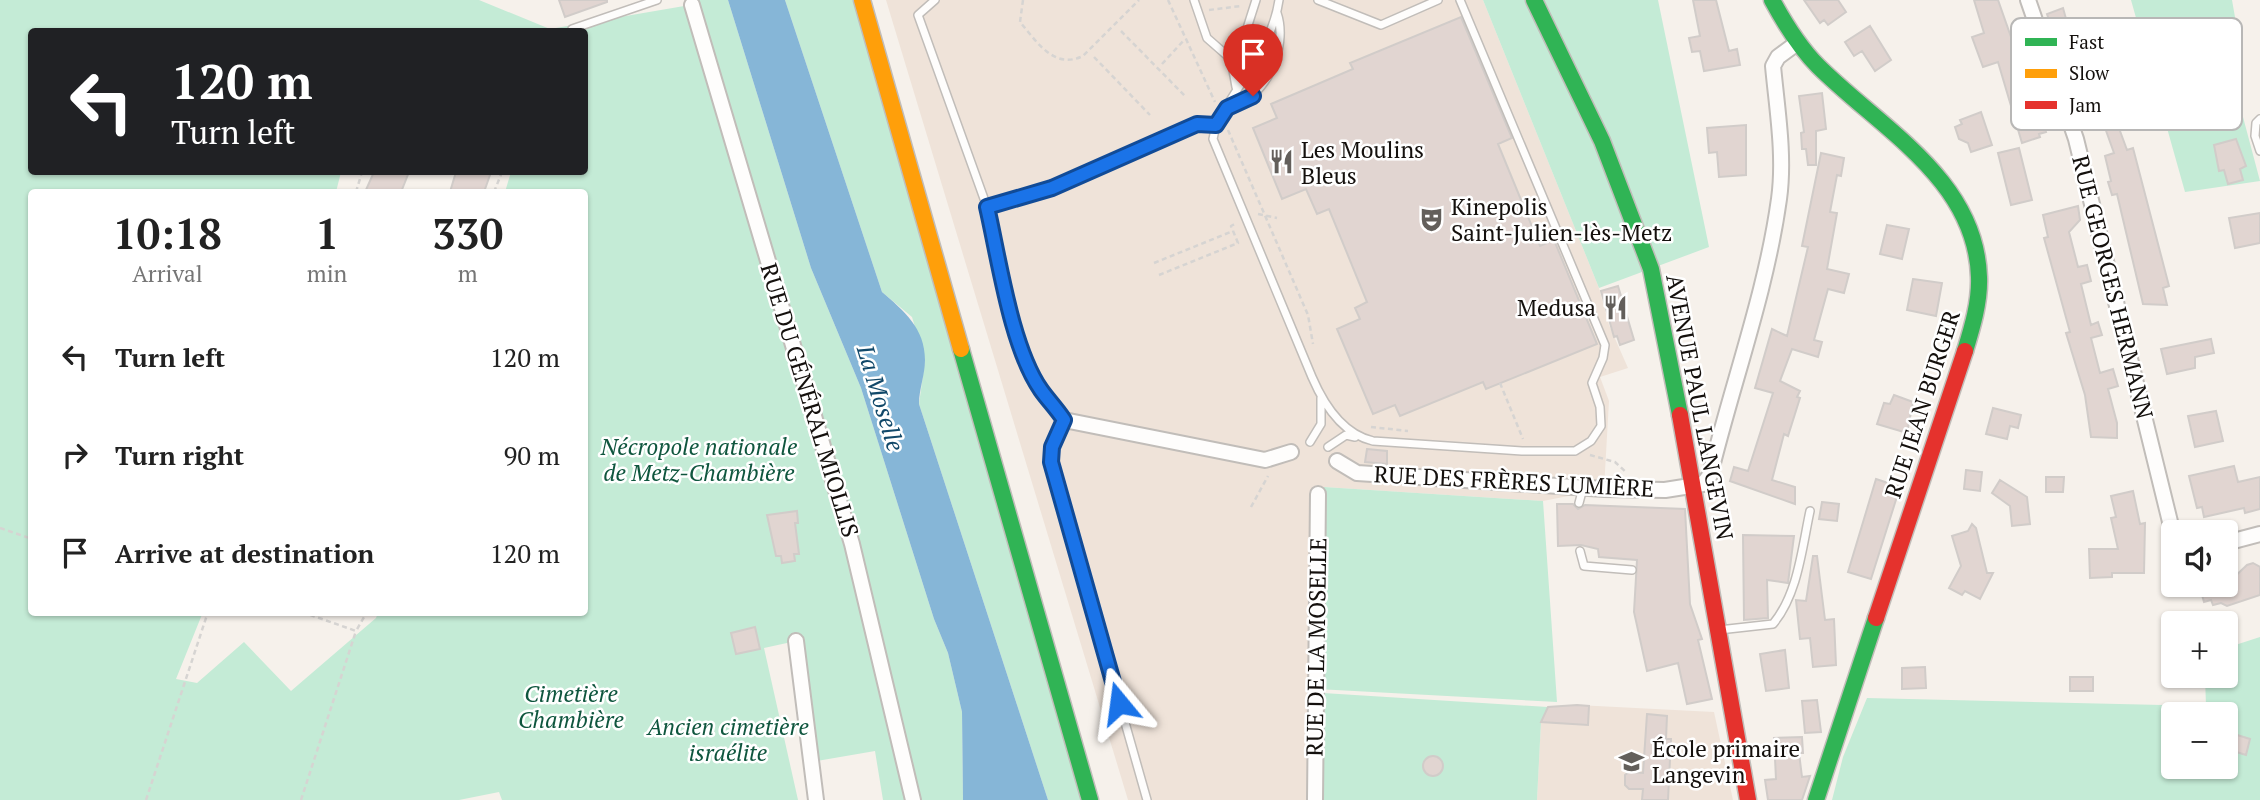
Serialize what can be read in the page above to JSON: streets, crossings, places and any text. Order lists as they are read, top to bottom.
{
  "streets": {
    "main road": ["RUE JEAN BURGER", "AVENUE PAUL LANGEVIN"],
    "street": [
      "RUE GEORGES HERMANN",
      "RUE DU GÉNÉRAL MIOLLIS",
      "RUE DES FRÈRES LUMIÈRE",
      "RUE DE LA MOSELLE"
    ]
  },
  "crossings": [
    ["AVENUE PAUL LANGEVIN", "RUE DES FRÈRES LUMIÈRE"]
  ],
  "water": ["La Moselle"],
  "parks": ["Nécropole nationale de Metz-Chambière", "Cimetière Chambière", "Ancien cimetière israélite"],
  "places": {
    "restaurant": ["Les Moulins Bleus", "Medusa"],
    "theatre": ["Kinepolis Saint-Julien-lès-Metz"],
    "school or university": ["École primaire Langevin"]
  },
  "legend": ["Fast", "Slow", "Jam"],
  "page": {
    "turn": ["120 m", "Turn left"],
    "eta": [
      "10:18",
      "Arrival",
      "1",
      "min",
      "330",
      "m"
    ],
    "list": [
      {
        "name": "Turn left",
        "value": "120 m"
      },
      {
        "name": "Turn right",
        "value": "90 m"
      },
      {
        "name": "Arrive at destination",
        "value": "120 m"
      }
    ],
    "map_buttons": ["+", "−"]
  }
}
